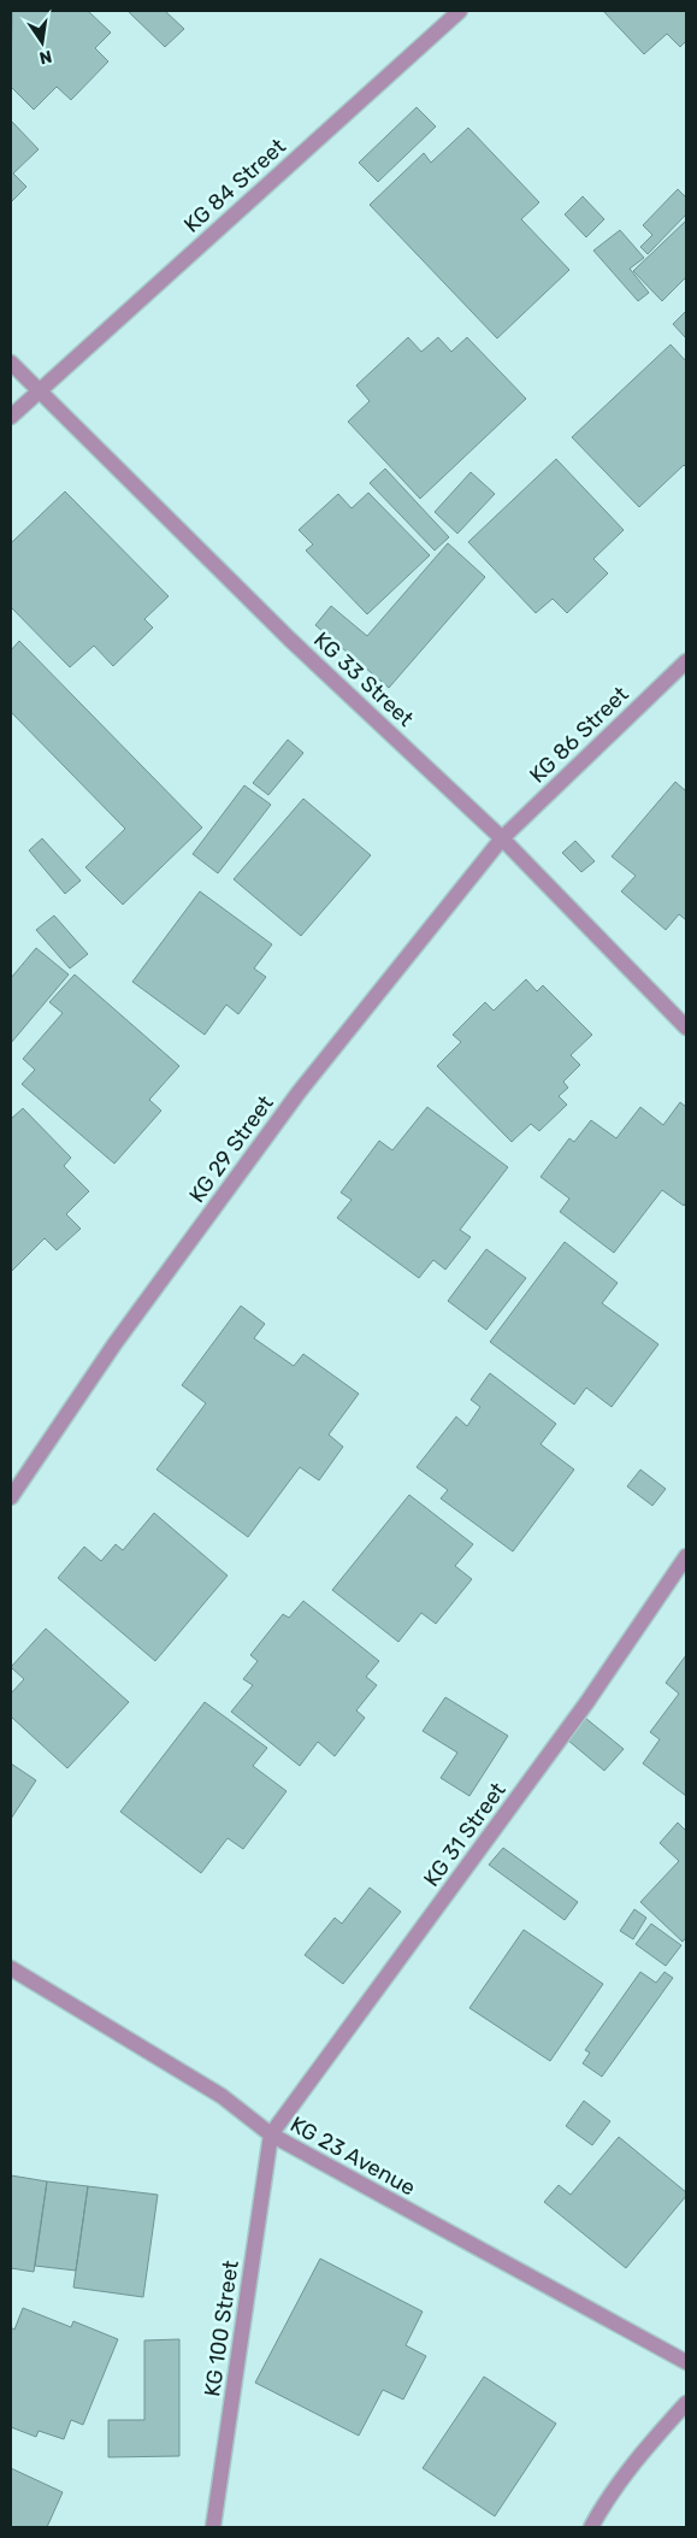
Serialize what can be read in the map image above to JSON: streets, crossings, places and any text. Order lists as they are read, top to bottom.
{
  "streets": {
    "street": [
      "KG 84 Street",
      "KG 33 Street",
      "KG 86 Street",
      "KG 29 Street",
      "KG 31 Street",
      "KG 23 Avenue",
      "KG 100 Street"
    ]
  },
  "crossings": [
    ["KG 84 Street", "KG 33 Street"],
    ["KG 33 Street", "KG 86 Street"],
    ["KG 33 Street", "KG 29 Street"],
    ["KG 86 Street", "KG 29 Street"],
    ["KG 31 Street", "KG 23 Avenue"],
    ["KG 31 Street", "KG 100 Street"],
    ["KG 23 Avenue", "KG 100 Street"]
  ],
  "north": "bottom"
}
